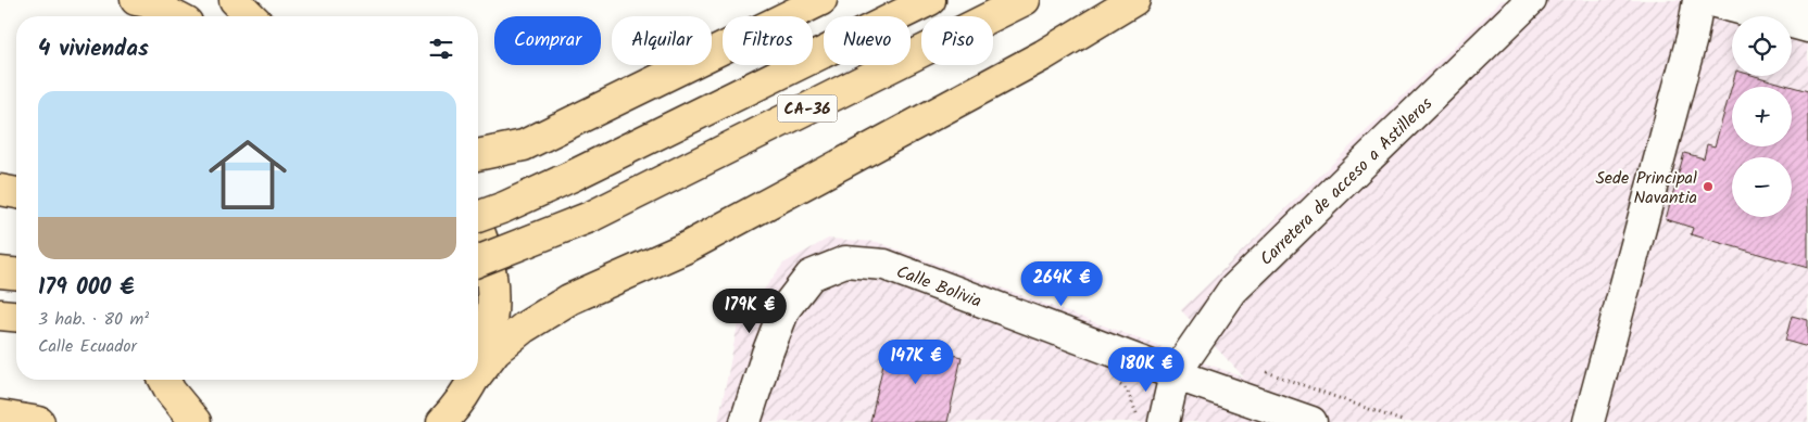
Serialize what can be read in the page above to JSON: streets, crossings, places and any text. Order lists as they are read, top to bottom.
{
  "streets": {
    "main road": ["CA-36"],
    "street": ["Carretera de acceso a Astilleros", "Calle Bolivia"]
  },
  "crossings": [
    ["Carretera de acceso a Astilleros", "Calle Bolivia"]
  ],
  "places": ["Sede Principal Navantia"],
  "page": {
    "map_buttons": ["+", "−"],
    "chip": [
      "Comprar",
      "Alquilar",
      "Filtros",
      "Nuevo",
      "Piso"
    ],
    "heading": "4 viviendas",
    "list": [
      {
        "name": "179 000 €",
        "note": "3 hab. · 80 m² · Calle Ecuador"
      }
    ],
    "price": [
      "264K €",
      "179K €",
      "147K €",
      "180K €"
    ]
  }
}
